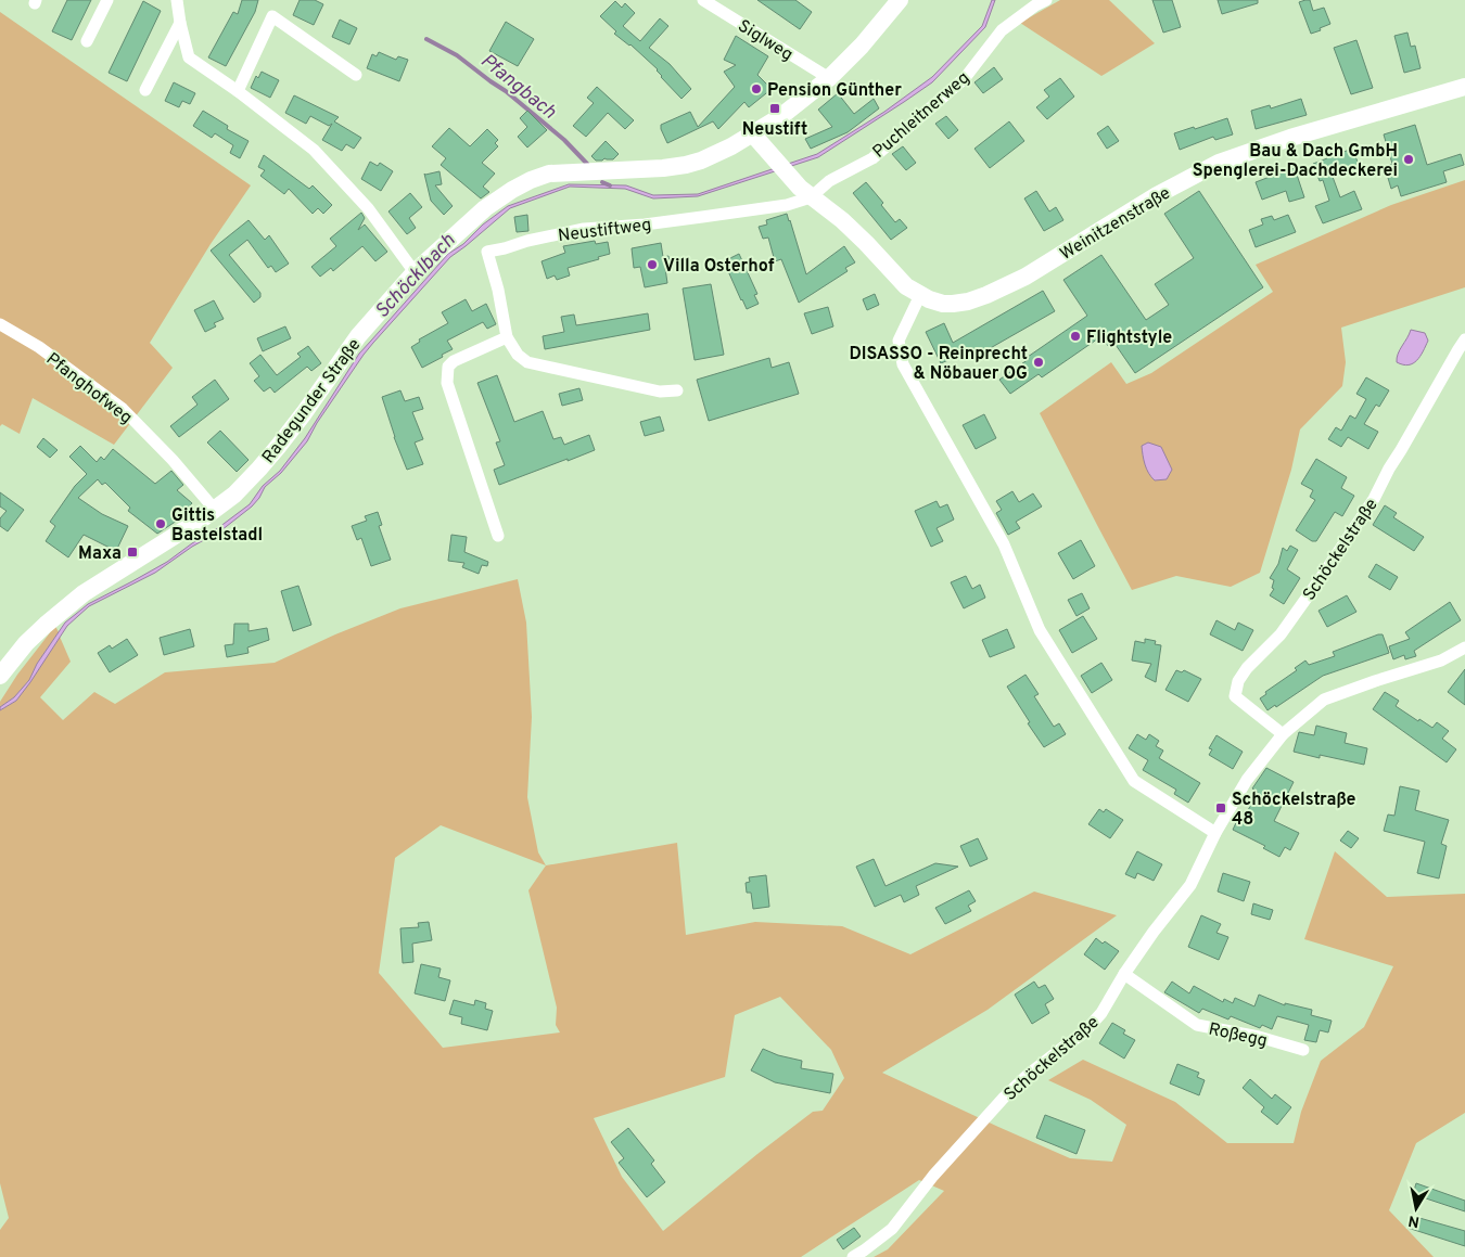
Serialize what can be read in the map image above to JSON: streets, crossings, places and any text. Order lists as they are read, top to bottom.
{
  "streets": {
    "main road": ["Weinitzenstraße", "Radegunder Straße"],
    "street": [
      "Siglweg",
      "Puchleitnerweg",
      "Neustiftweg",
      "Pfanghofweg",
      "Schöckelstraße",
      "Roßegg"
    ]
  },
  "crossings": [
    ["Siglweg", "Radegunder Straße"],
    ["Puchleitnerweg", "Weinitzenstraße"],
    ["Puchleitnerweg", "Neustiftweg"],
    ["Weinitzenstraße", "Neustiftweg"],
    ["Weinitzenstraße", "Radegunder Straße"],
    ["Pfanghofweg", "Radegunder Straße"],
    ["Schöckelstraße", "Roßegg"]
  ],
  "water": ["Pfangbach", "Schöcklbach"],
  "places": {
    "other": [
      "Pension Günther",
      "Bau & Dach GmbH Spenglerei-Dachdeckerei",
      "Villa Osterhof",
      "Flightstyle",
      "DISASSO - Reinprecht & Nöbauer OG",
      "Gittis Bastelstadl"
    ],
    "transit": ["Neustift", "Maxa", "Schöckelstraße 48"]
  },
  "north": "bottom"
}
